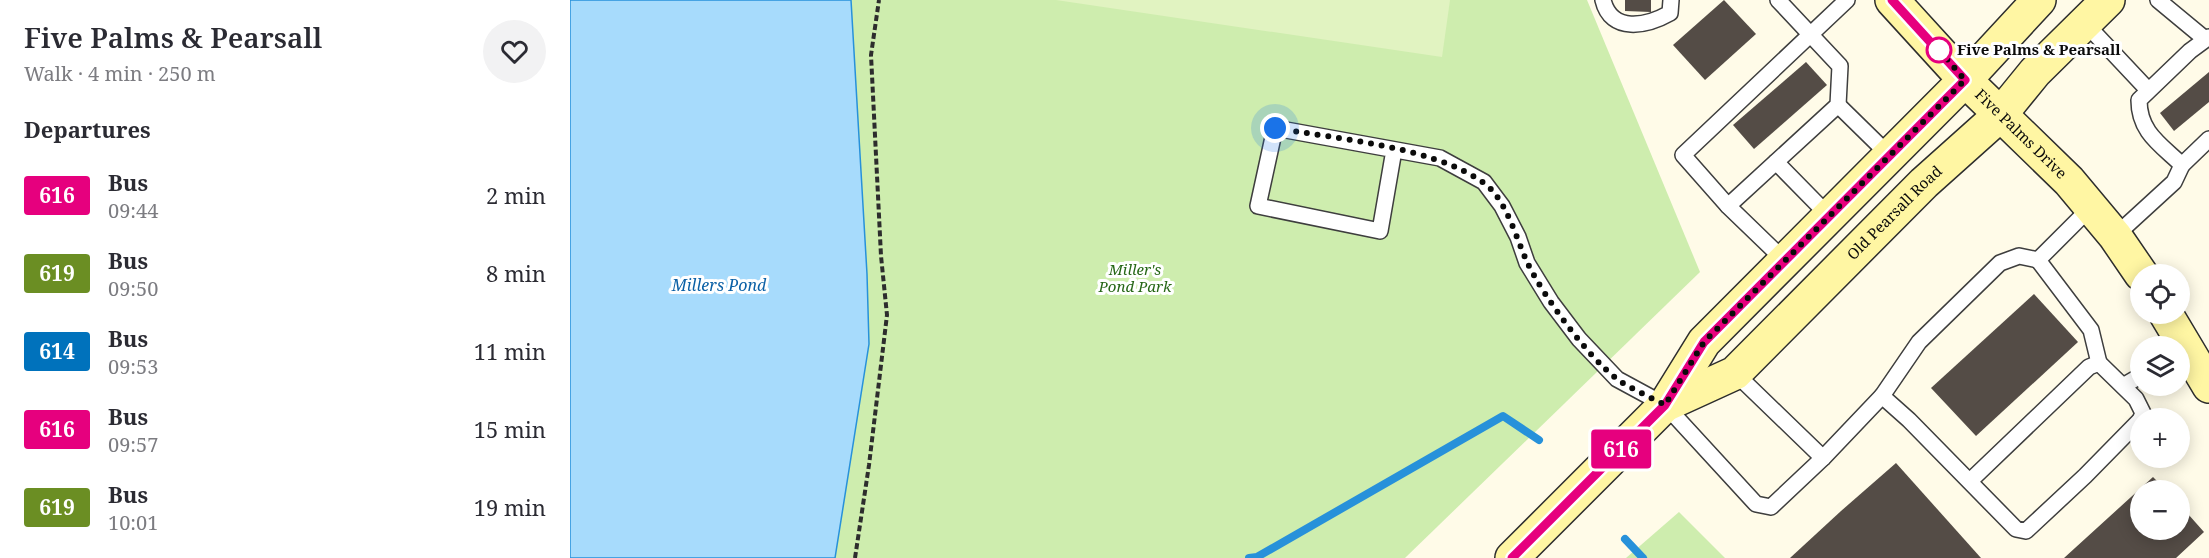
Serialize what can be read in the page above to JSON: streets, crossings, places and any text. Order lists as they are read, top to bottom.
{
  "streets": {
    "main road": ["Five Palms Drive", "Old Pearsall Road"]
  },
  "crossings": [
    ["Five Palms Drive", "Old Pearsall Road"]
  ],
  "water": ["Millers Pond"],
  "parks": ["Miller's Pond Park"],
  "places": ["Five Palms & Pearsall"],
  "lines": ["bus line 616"],
  "page": {
    "heading": [
      ["Five Palms & Pearsall", "Walk · 4 min · 250 m"],
      "Departures"
    ],
    "on_map": "616",
    "list": [
      {
        "mark": "616",
        "name": "Bus",
        "note": "09:44",
        "value": "2 min"
      },
      {
        "mark": "619",
        "name": "Bus",
        "note": "09:50",
        "value": "8 min"
      },
      {
        "mark": "614",
        "name": "Bus",
        "note": "09:53",
        "value": "11 min"
      },
      {
        "mark": "616",
        "name": "Bus",
        "note": "09:57",
        "value": "15 min"
      },
      {
        "mark": "619",
        "name": "Bus",
        "note": "10:01",
        "value": "19 min"
      }
    ],
    "map_buttons": ["+", "−"]
  }
}
